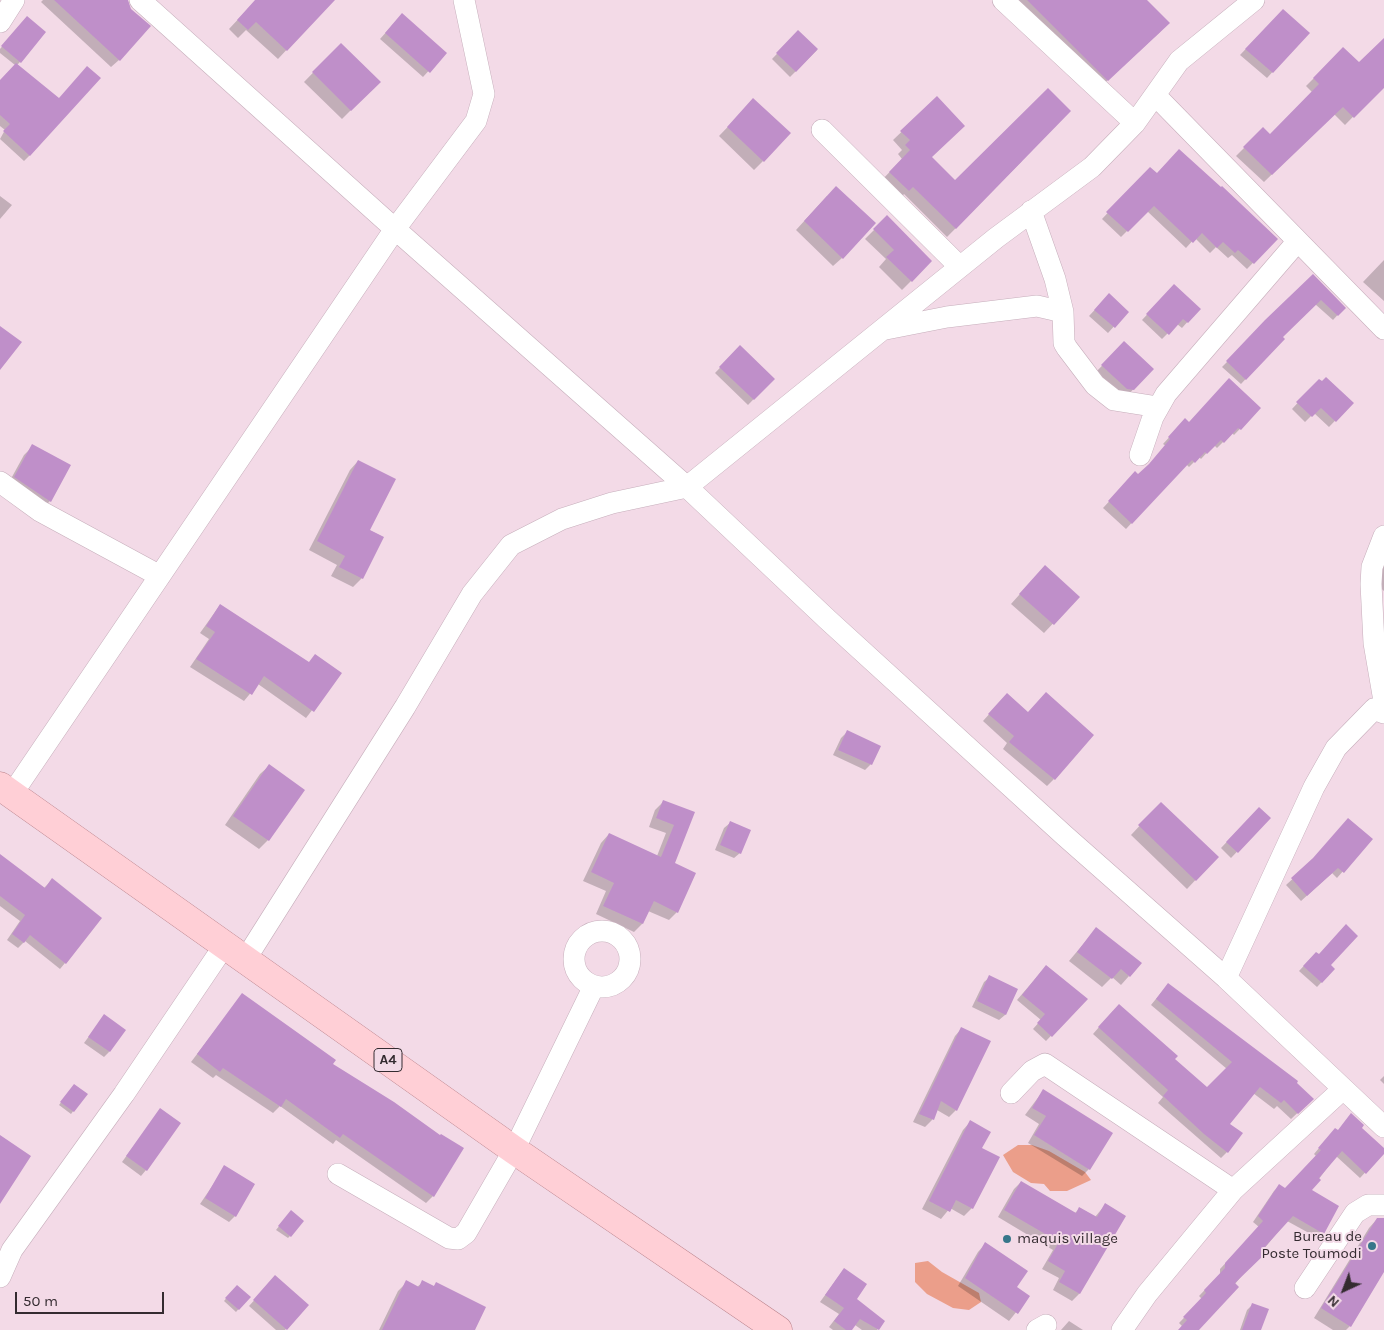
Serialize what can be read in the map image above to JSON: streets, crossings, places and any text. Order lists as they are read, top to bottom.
{
  "streets": {
    "main road": ["A4"]
  },
  "places": ["maquis village", "Bureau de Poste Toumodi"],
  "scale_bar": "50 m",
  "north": "bottom left"
}
